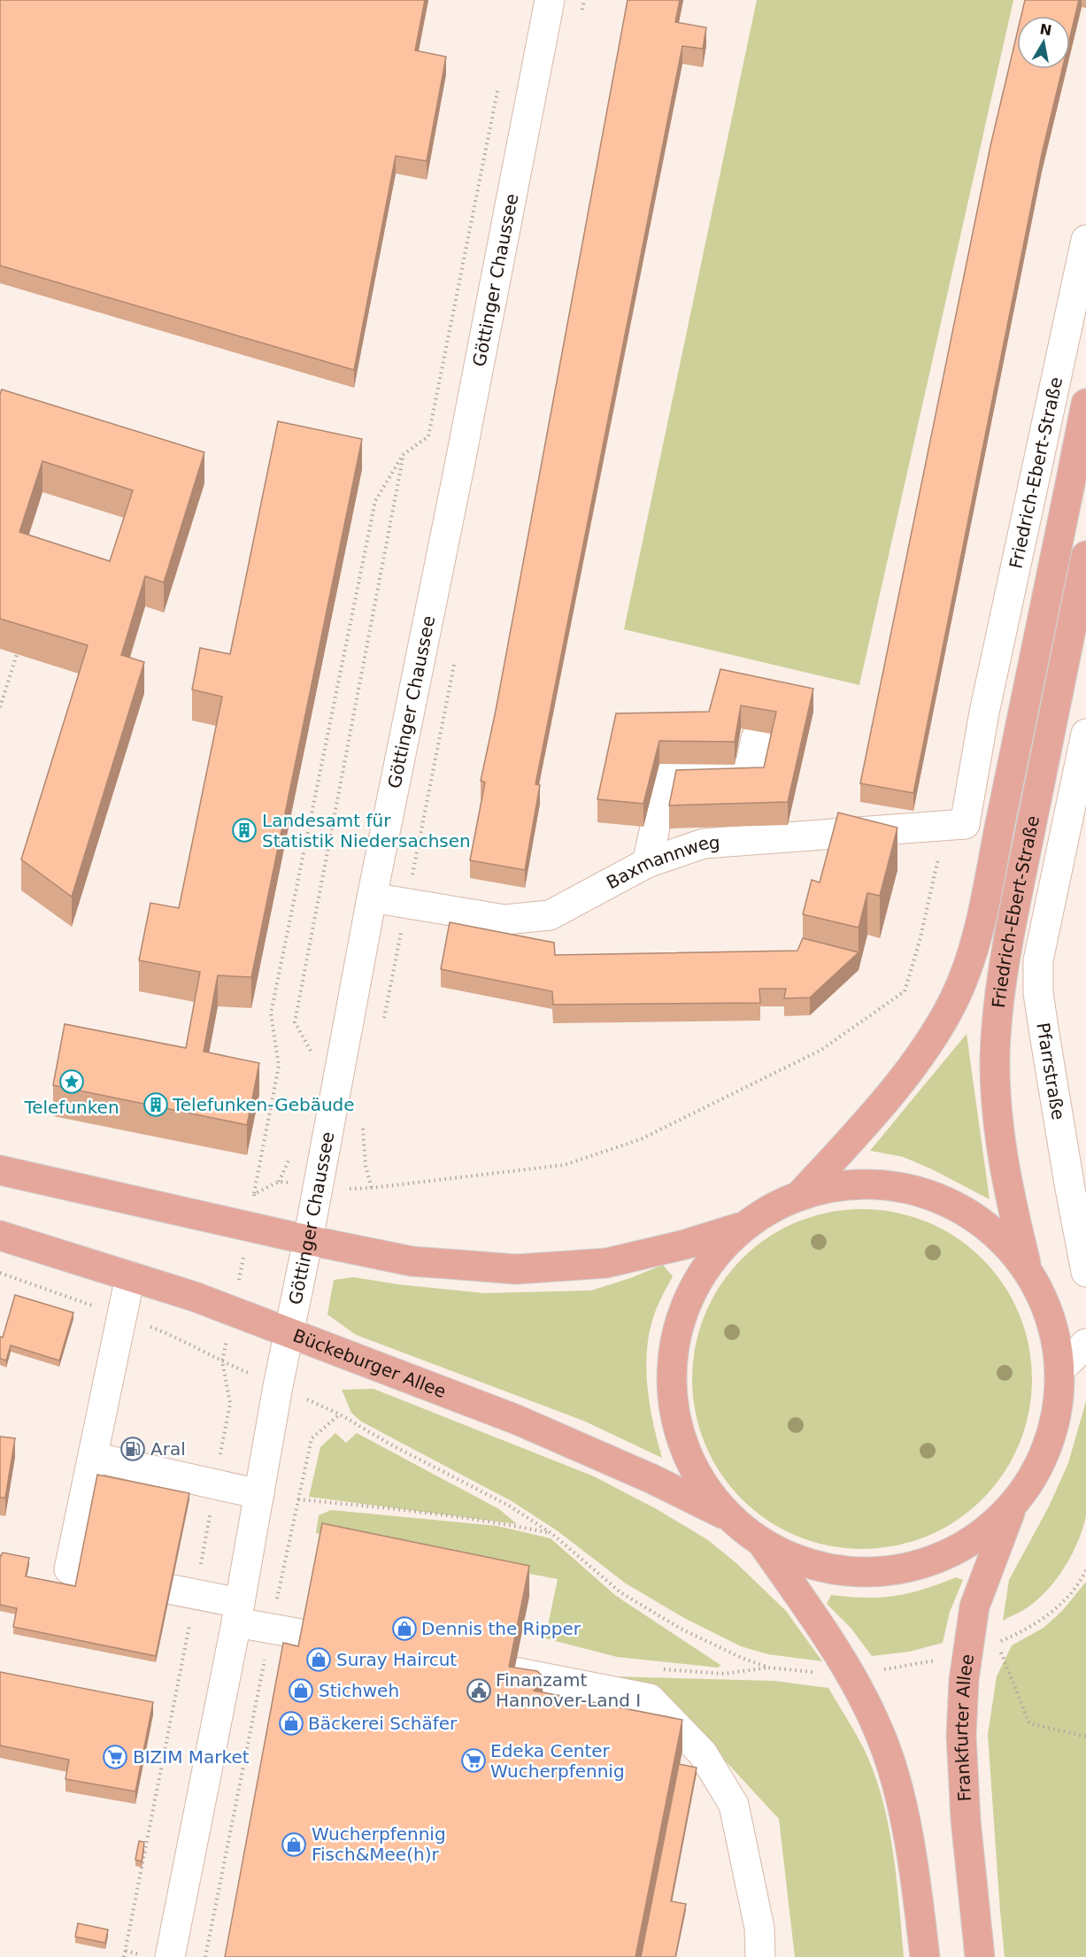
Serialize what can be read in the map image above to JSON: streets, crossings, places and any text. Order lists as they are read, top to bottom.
{
  "streets": {
    "main road": ["Friedrich-Ebert-Straße", "Bückeburger Allee", "Frankfurter Allee"],
    "street": ["Göttinger Chaussee", "Baxmannweg", "Pfarrstraße"]
  },
  "crossings": [
    ["Göttinger Chaussee", "Baxmannweg"],
    ["Göttinger Chaussee", "Bückeburger Allee"],
    ["Friedrich-Ebert-Straße", "Baxmannweg"],
    ["Friedrich-Ebert-Straße", "Pfarrstraße"]
  ],
  "places": {
    "building": ["Landesamt für Statistik Niedersachsen", "Telefunken-Gebäude"],
    "place": ["Telefunken"],
    "fuel station": ["Aral"],
    "shop": [
      "Dennis the Ripper",
      "Suray Haircut",
      "Stichweh",
      "Bäckerei Schäfer",
      "Wucherpfennig Fisch&Mee(h)r"
    ],
    "public building": ["Finanzamt Hannover-Land I"],
    "supermarket": ["BIZIM Market", "Edeka Center Wucherpfennig"]
  },
  "north": "top"
}
